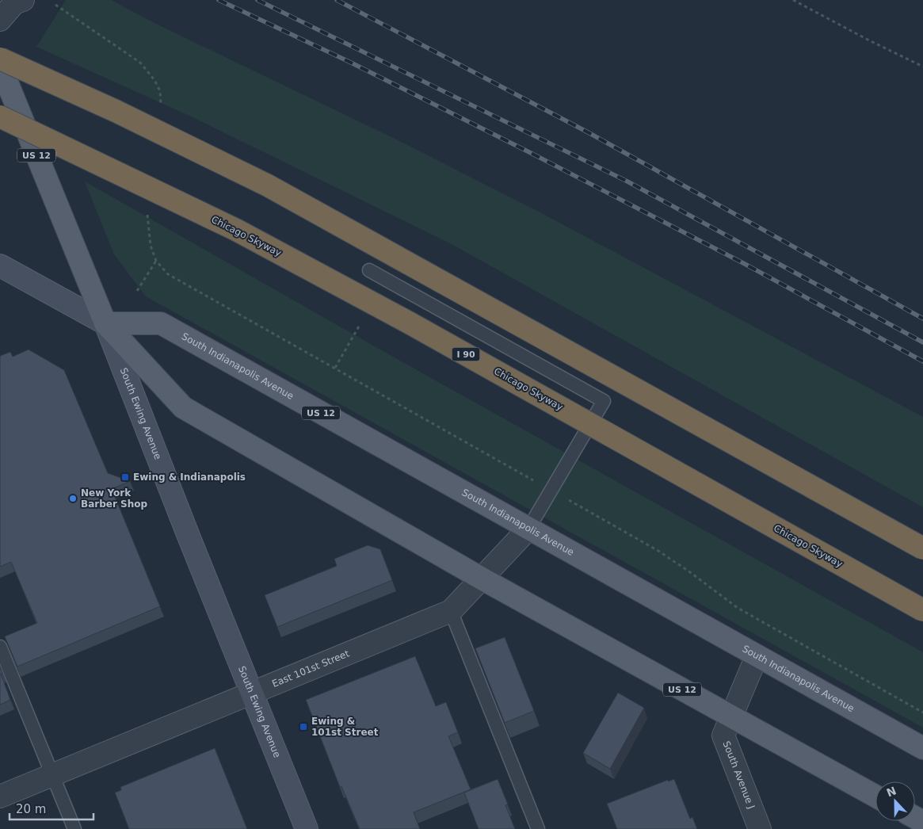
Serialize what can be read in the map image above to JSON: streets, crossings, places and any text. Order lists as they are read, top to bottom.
{
  "streets": {
    "highway": ["Chicago Skyway", "I 90"],
    "main road": ["US 12", "South Indianapolis Avenue", "South Ewing Avenue"],
    "street": ["East 101st Street", "South Avenue J"]
  },
  "crossings": [
    ["South Indianapolis Avenue", "South Ewing Avenue"],
    ["South Indianapolis Avenue", "East 101st Street"],
    ["South Indianapolis Avenue", "South Avenue J"],
    ["South Ewing Avenue", "East 101st Street"]
  ],
  "places": {
    "transit": ["Ewing & Indianapolis", "Ewing & 101st Street"],
    "other": ["New York Barber Shop"]
  },
  "scale_bar": "20 m",
  "north": "top"
}
